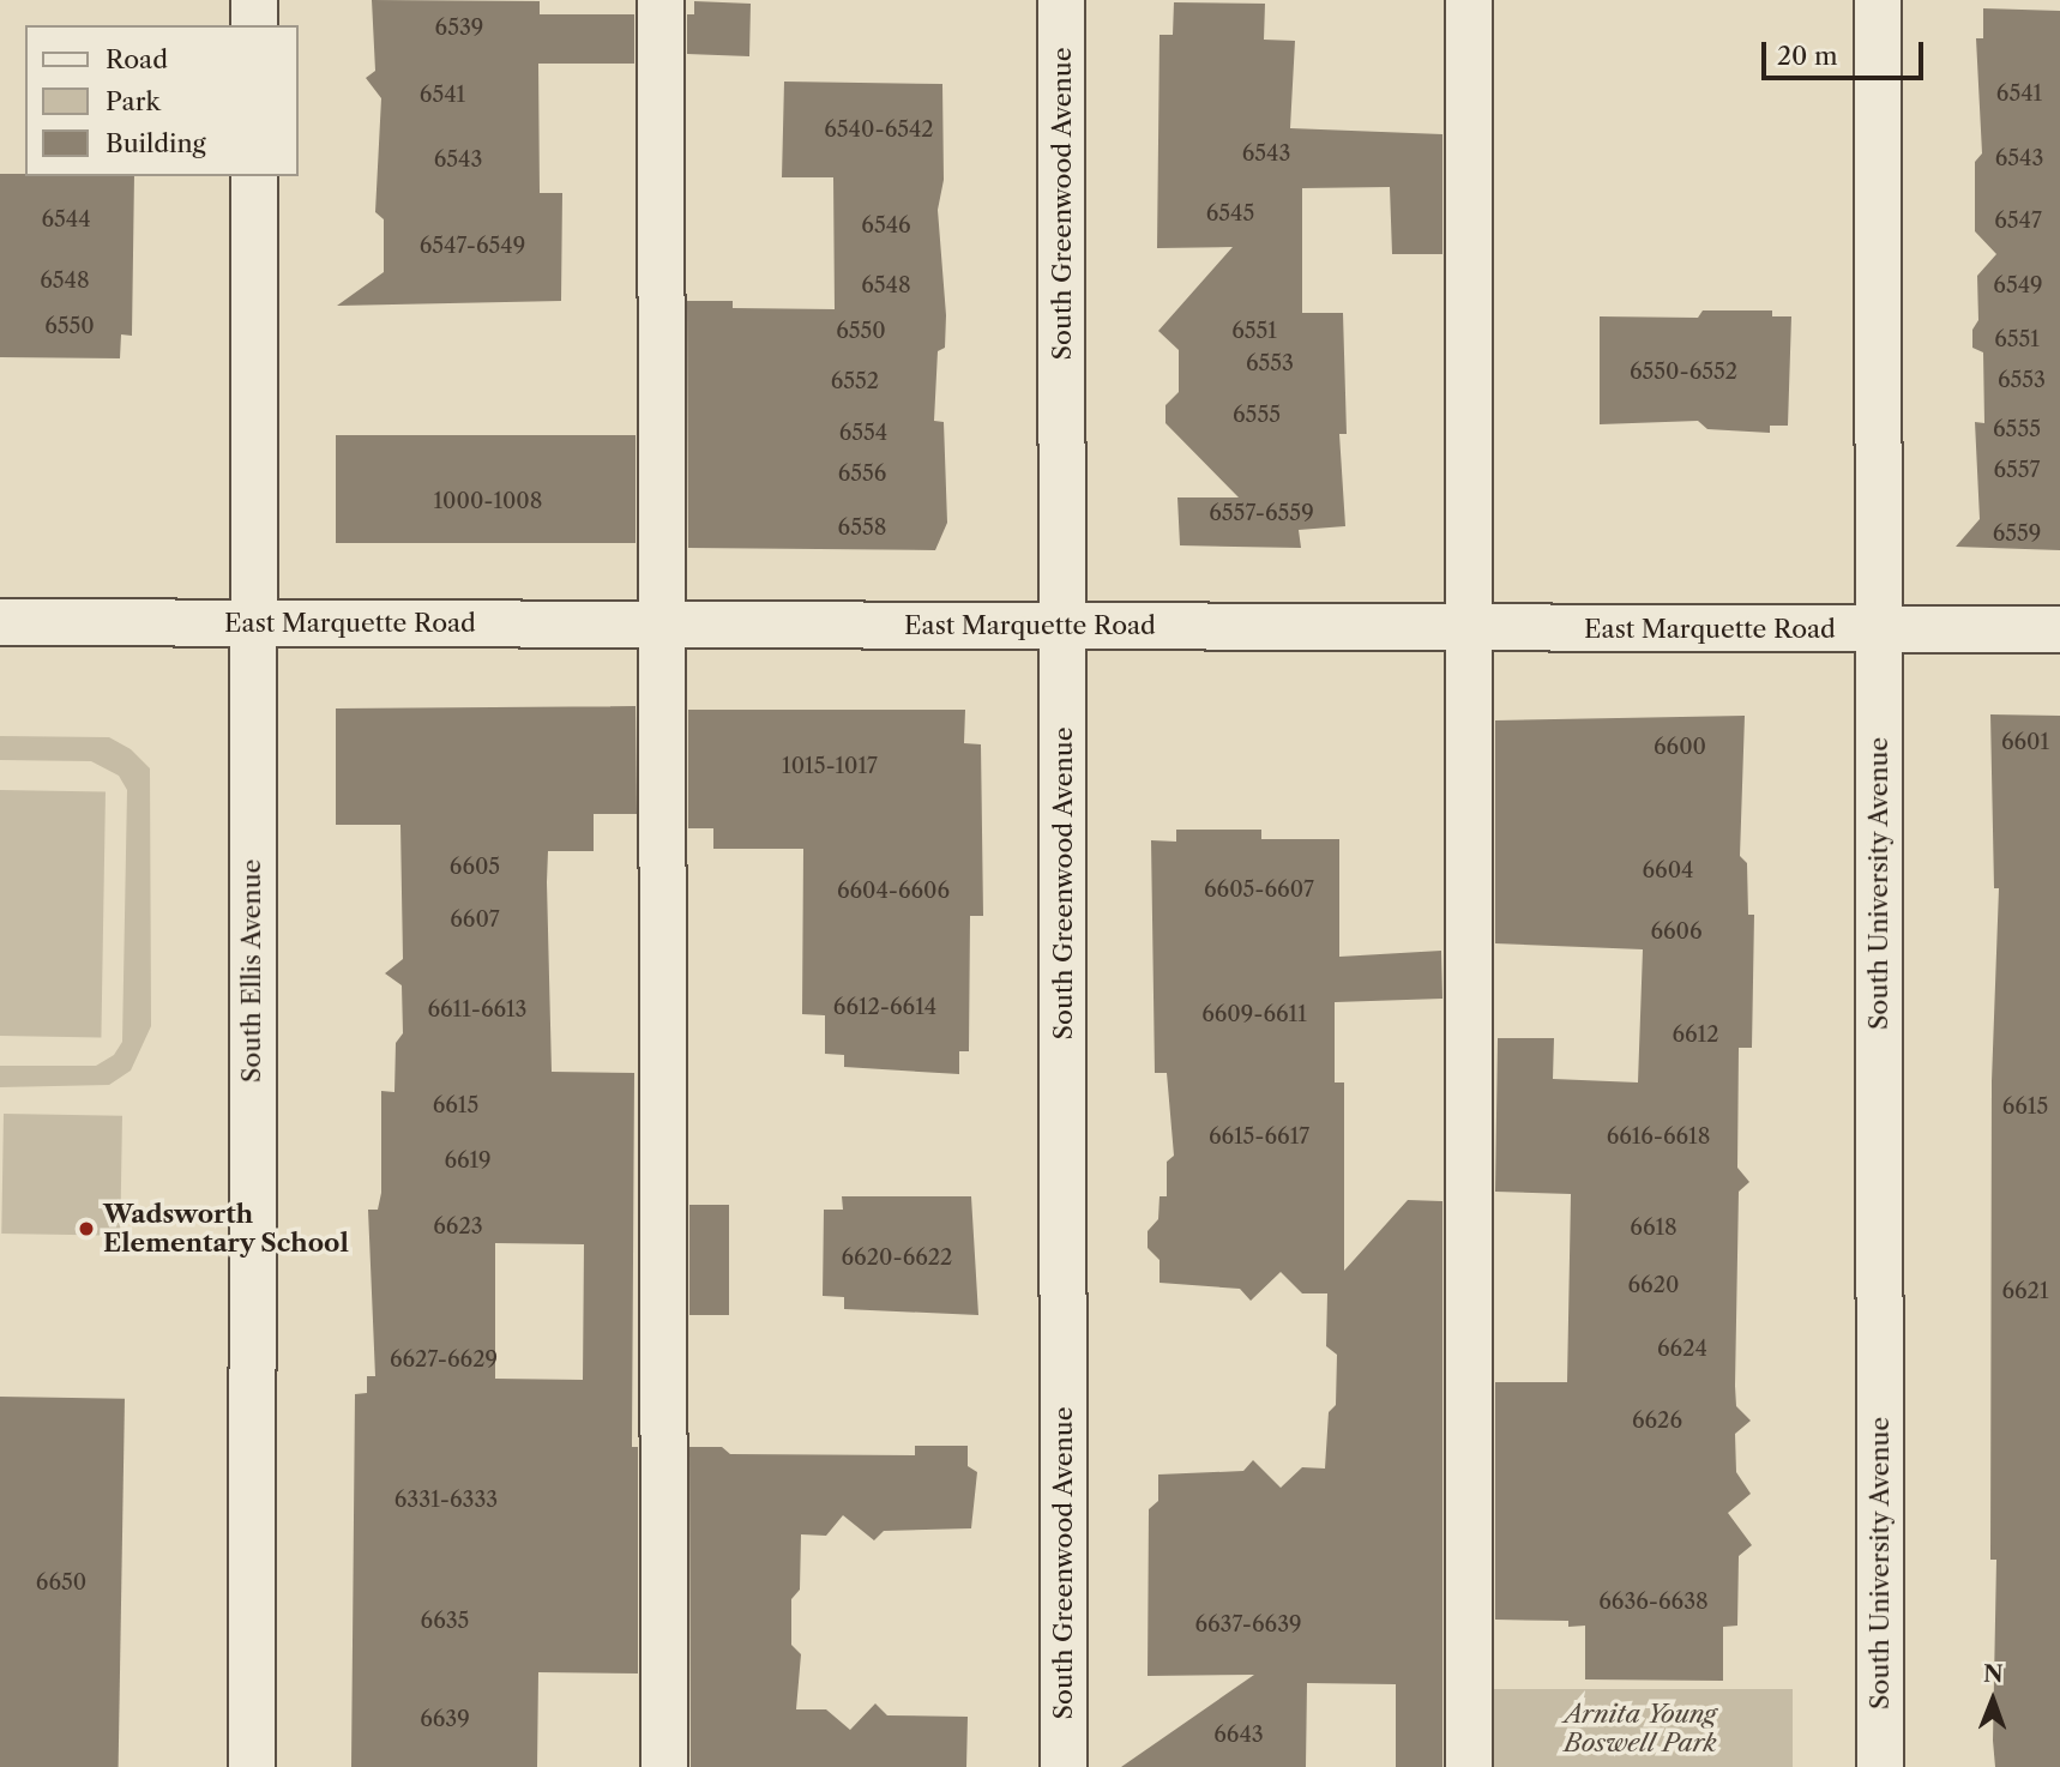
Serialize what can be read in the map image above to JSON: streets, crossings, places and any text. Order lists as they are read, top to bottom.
{
  "streets": {
    "street": [
      "South Greenwood Avenue",
      "East Marquette Road",
      "South University Avenue",
      "South Ellis Avenue"
    ]
  },
  "crossings": [
    ["South Greenwood Avenue", "East Marquette Road"],
    ["East Marquette Road", "South University Avenue"],
    ["East Marquette Road", "South Ellis Avenue"]
  ],
  "parks": ["Arnita Young Boswell Park"],
  "places": ["Wadsworth Elementary School"],
  "house_numbers": [
    "6539",
    "6541",
    "6541",
    "6540-6542",
    "6543",
    "6543",
    "6543",
    "6545",
    "6544",
    "6547",
    "6546",
    "6547-6549",
    "6548",
    "6548",
    "6549",
    "6550",
    "6550",
    "6551",
    "6551",
    "6553",
    "6550-6552",
    "6553",
    "6552",
    "6555",
    "6555",
    "6554",
    "6557",
    "6556",
    "1000-1008",
    "6557-6559",
    "6558",
    "6559",
    "6601",
    "6600",
    "1015-1017",
    "6605",
    "6604",
    "6605-6607",
    "6604-6606",
    "6607",
    "6606",
    "6612-6614",
    "6611-6613",
    "6609-6611",
    "6612",
    "6615",
    "6615",
    "6615-6617",
    "6616-6618",
    "6619",
    "6623",
    "6618",
    "6620-6622",
    "6620",
    "6621",
    "6624",
    "6627-6629",
    "6626",
    "6331-6333",
    "6650",
    "6636-6638",
    "6635",
    "6637-6639",
    "6639",
    "6643"
  ],
  "legend": ["Road", "Park", "Building"],
  "scale_bar": "20 m",
  "north": "top"
}
